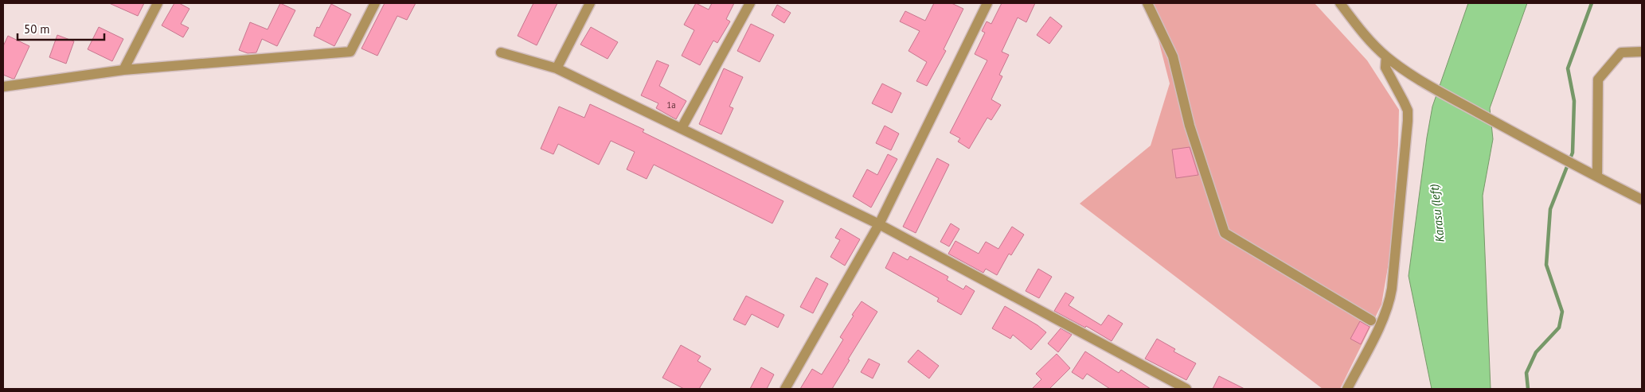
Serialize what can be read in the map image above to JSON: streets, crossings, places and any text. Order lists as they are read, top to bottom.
{
  "water": ["Karasu (left)"],
  "house_numbers": ["1a"],
  "scale_bar": "50 m"
}
